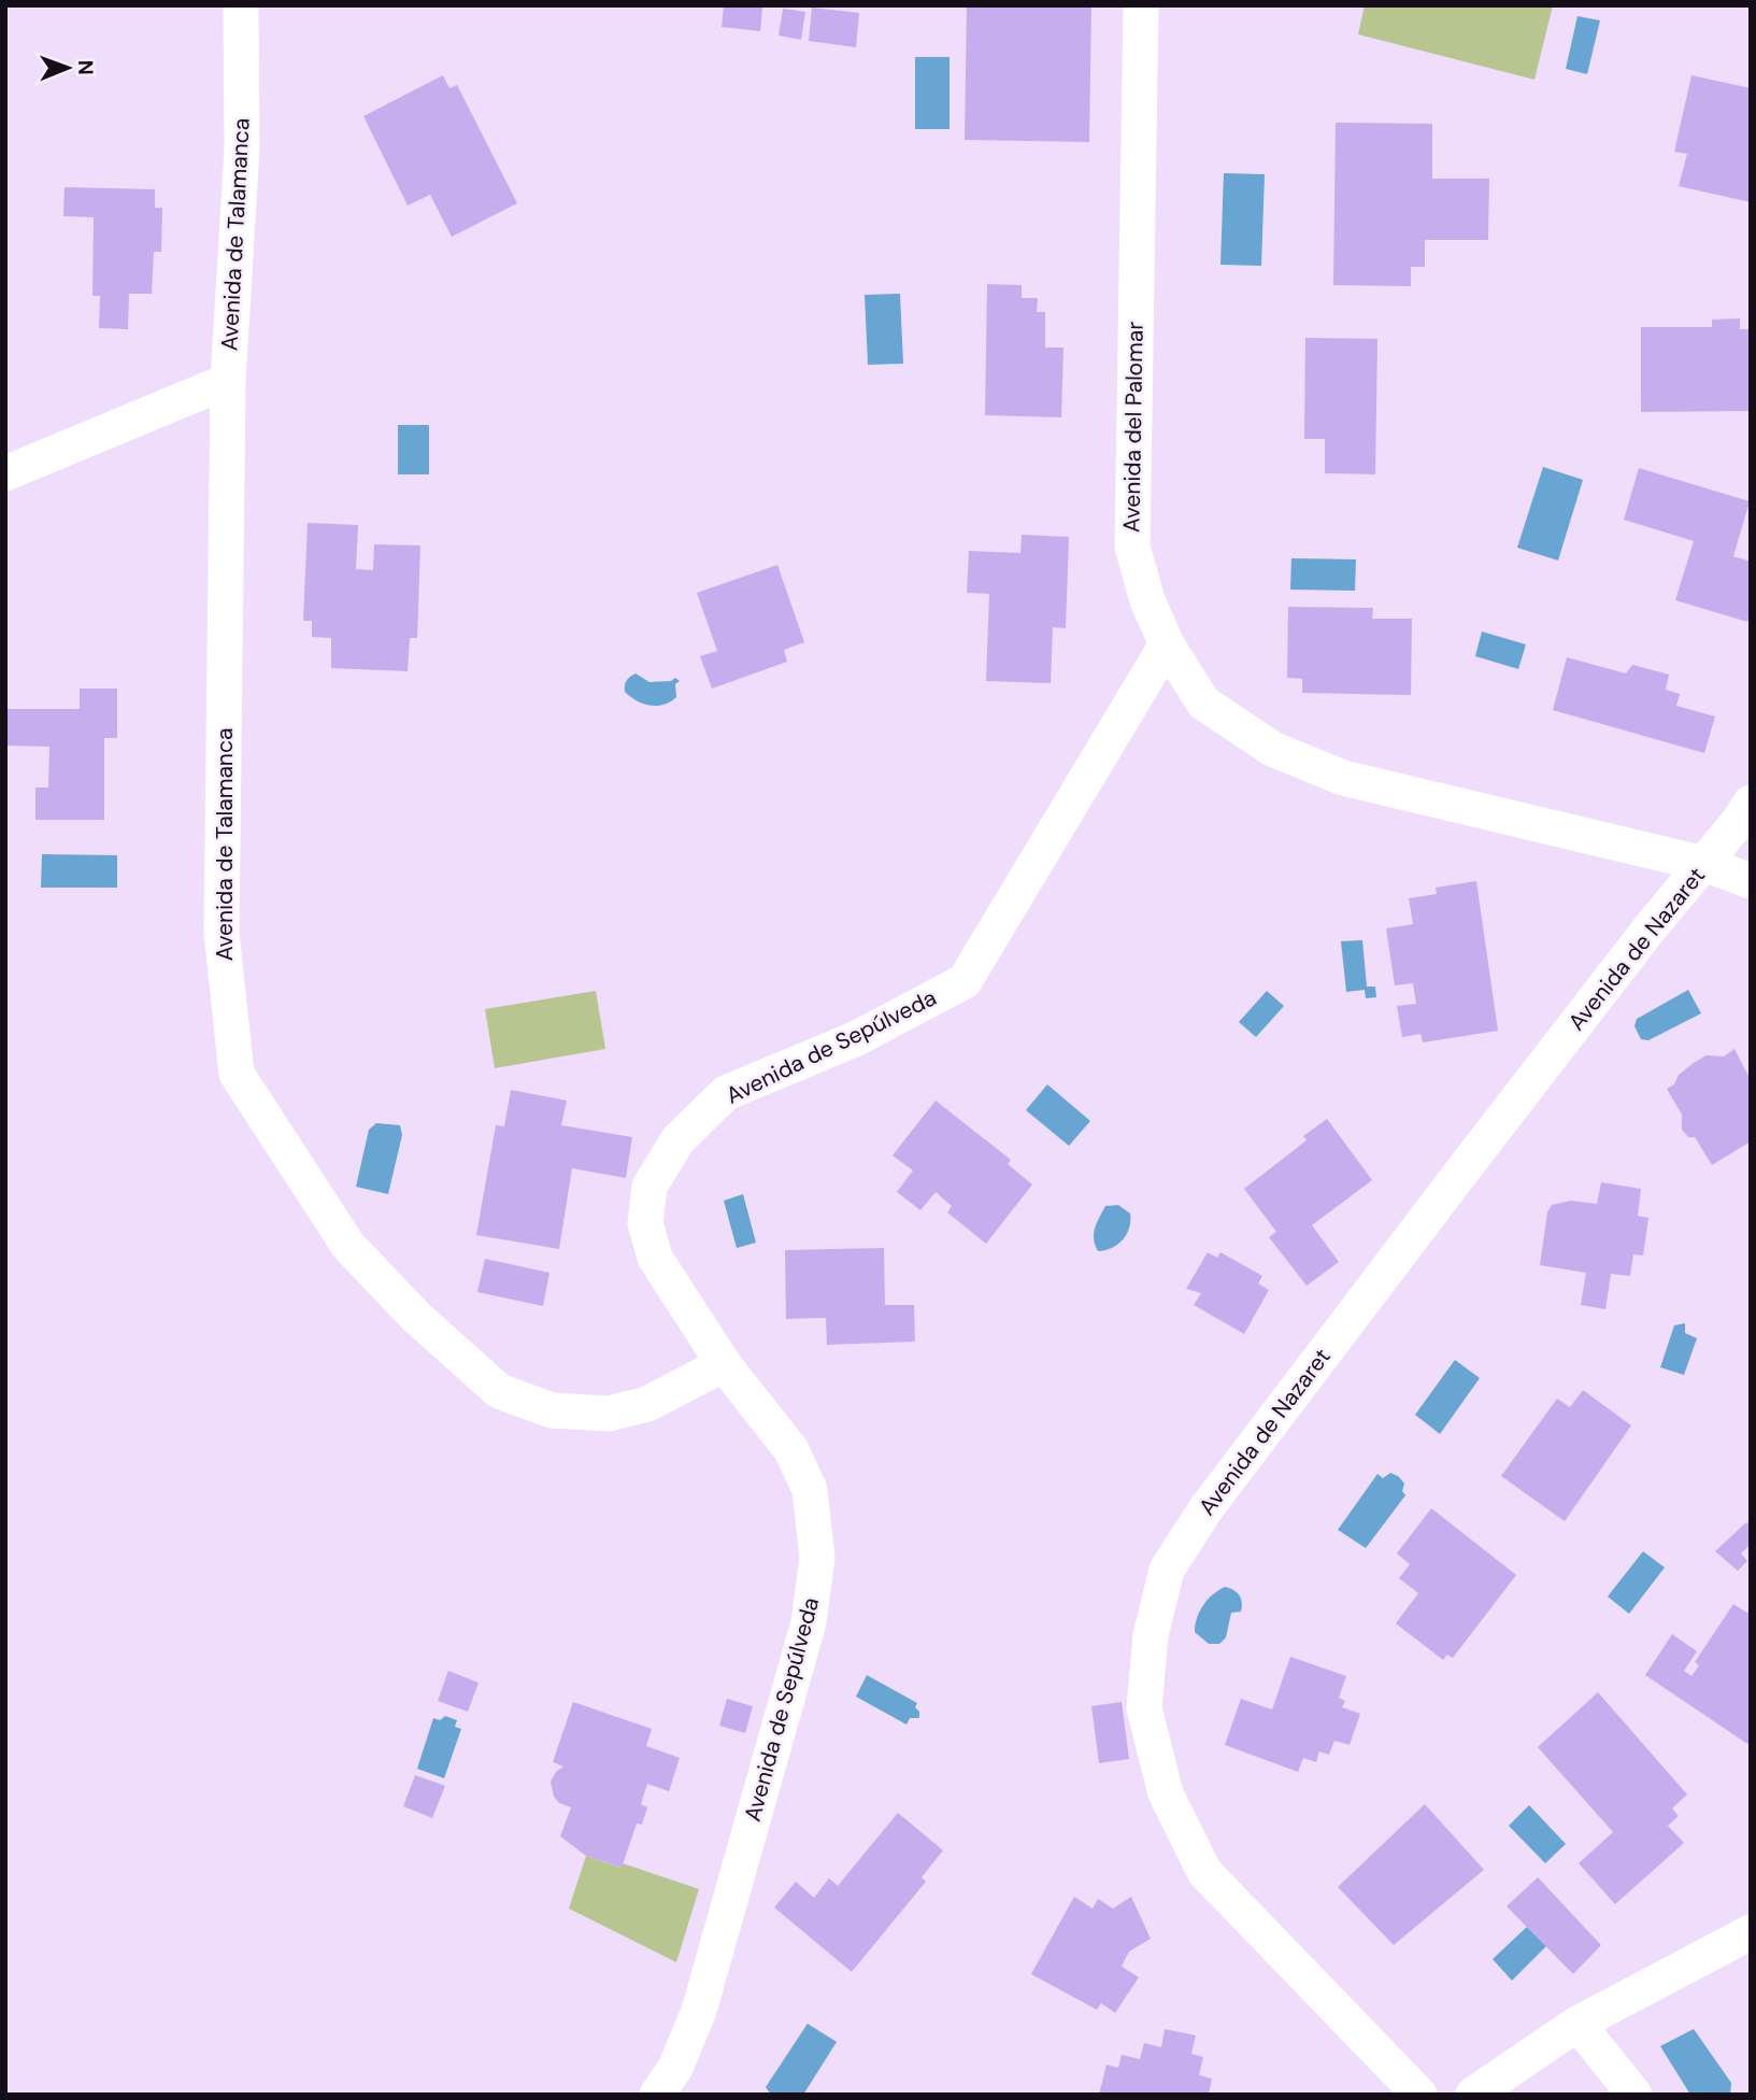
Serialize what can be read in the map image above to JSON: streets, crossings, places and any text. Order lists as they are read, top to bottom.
{
  "streets": {
    "street": [
      "Avenida de Talamanca",
      "Avenida del Palomar",
      "Avenida de Nazaret",
      "Avenida de Sepúlveda"
    ]
  },
  "crossings": [
    ["Avenida de Talamanca", "Avenida de Sepúlveda"],
    ["Avenida del Palomar", "Avenida de Nazaret"],
    ["Avenida del Palomar", "Avenida de Sepúlveda"]
  ],
  "north": "right"
}
